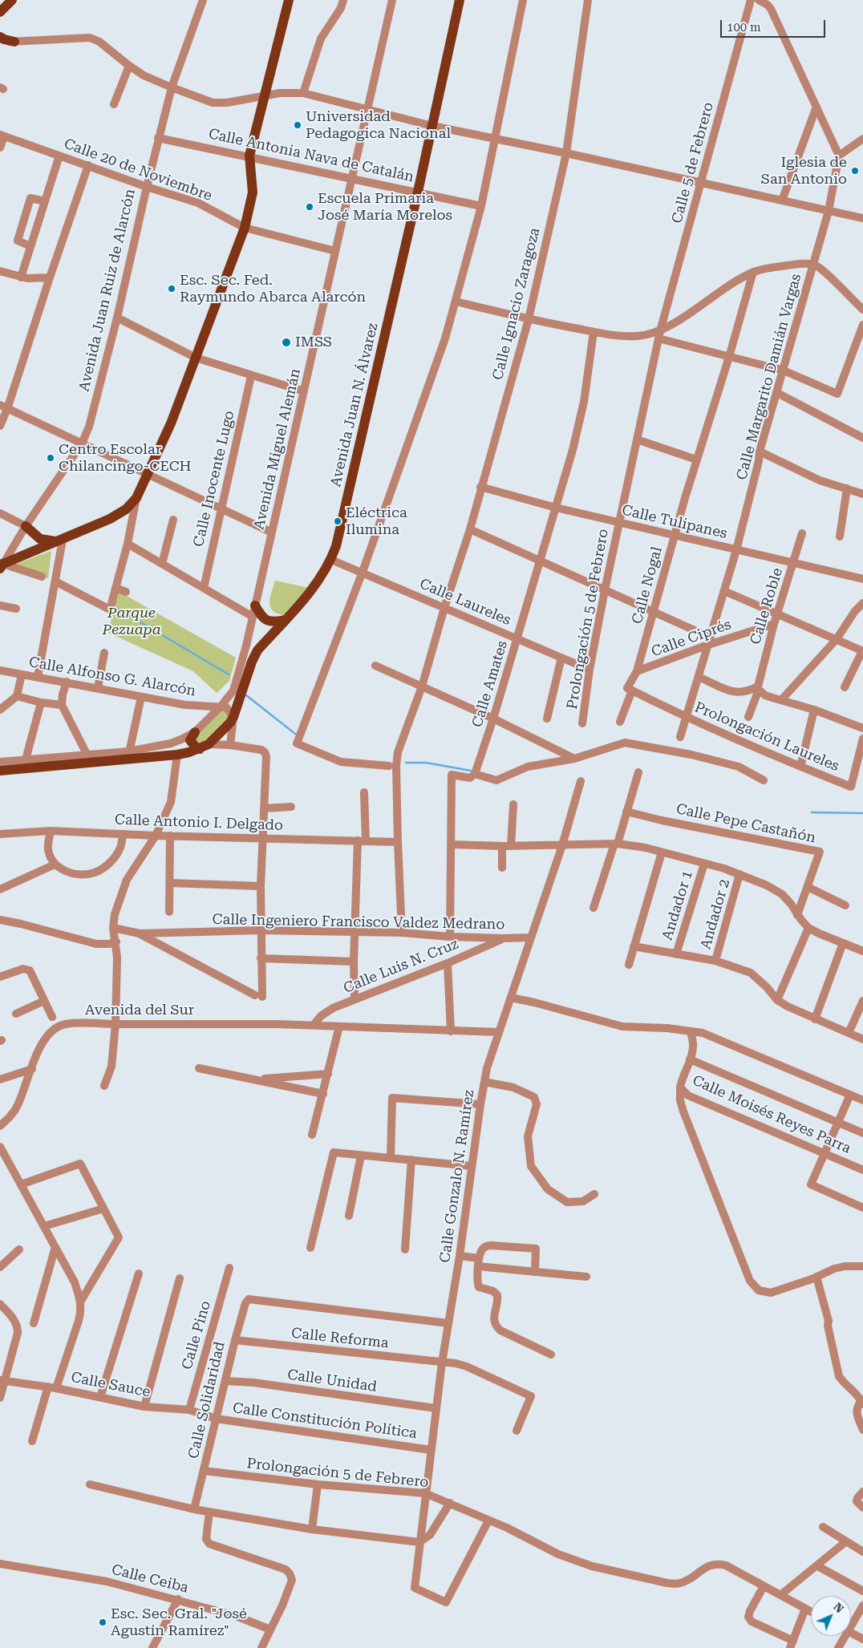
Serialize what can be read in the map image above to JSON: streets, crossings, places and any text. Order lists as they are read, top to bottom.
{
  "streets": {
    "main road": ["Avenida Juan N. Álvarez"],
    "street": [
      "Calle Antonia Nava de Catalán",
      "Calle 5 de Febrero",
      "Calle 20 de Noviembre",
      "Avenida Juan Ruiz de Alarcón",
      "Calle Ignacio Zaragoza",
      "Calle Margarito Damián Vargas",
      "Avenida Miguel Alemán",
      "Calle Inocente Lugo",
      "Calle Tulipanes",
      "Calle Nogal",
      "Calle Laureles",
      "Calle Roble",
      "Prolongación 5 de Febrero",
      "Calle Ciprés",
      "Calle Alfonso G. Alarcón",
      "Calle Amates",
      "Prolongación Laureles",
      "Calle Antonio I. Delgado",
      "Calle Pepe Castañón",
      "Andador 1",
      "Andador 2",
      "Calle Ingeniero Francisco Valdez Medrano",
      "Calle Luis N. Cruz",
      "Avenida del Sur",
      "Calle Moisés Reyes Parra",
      "Calle Gonzalo N. Ramírez",
      "Calle Pino",
      "Calle Reforma",
      "Calle Unidad",
      "Calle Sauce",
      "Calle Solidaridad",
      "Calle Constitución Política",
      "Calle Ceiba"
    ]
  },
  "crossings": [
    ["Calle Antonia Nava de Catalán", "Avenida Juan Ruiz de Alarcón"],
    ["Calle Antonia Nava de Catalán", "Avenida Juan N. Álvarez"],
    ["Calle Antonia Nava de Catalán", "Avenida Miguel Alemán"],
    ["Calle 5 de Febrero", "Prolongación 5 de Febrero"],
    ["Calle 20 de Noviembre", "Avenida Juan Ruiz de Alarcón"],
    ["Calle 20 de Noviembre", "Avenida Miguel Alemán"],
    ["Calle Ignacio Zaragoza", "Calle Tulipanes"],
    ["Calle Ignacio Zaragoza", "Calle Laureles"],
    ["Calle Ignacio Zaragoza", "Calle Antonio I. Delgado"],
    ["Calle Ignacio Zaragoza", "Calle Ingeniero Francisco Valdez Medrano"],
    ["Calle Margarito Damián Vargas", "Calle Tulipanes"],
    ["Calle Margarito Damián Vargas", "Calle Ciprés"],
    ["Calle Margarito Damián Vargas", "Prolongación Laureles"],
    ["Avenida Juan N. Álvarez", "Calle Laureles"],
    ["Avenida Miguel Alemán", "Calle Alfonso G. Alarcón"],
    ["Calle Tulipanes", "Calle Nogal"],
    ["Calle Tulipanes", "Calle Roble"],
    ["Calle Tulipanes", "Prolongación 5 de Febrero"],
    ["Calle Tulipanes", "Calle Amates"],
    ["Calle Nogal", "Calle Ciprés"],
    ["Calle Laureles", "Prolongación 5 de Febrero"],
    ["Calle Laureles", "Calle Amates"],
    ["Calle Roble", "Calle Ciprés"],
    ["Prolongación 5 de Febrero", "Calle Gonzalo N. Ramírez"],
    ["Prolongación 5 de Febrero", "Calle Solidaridad"],
    ["Calle Ciprés", "Prolongación Laureles"],
    ["Calle Ingeniero Francisco Valdez Medrano", "Calle Luis N. Cruz"],
    ["Calle Ingeniero Francisco Valdez Medrano", "Calle Gonzalo N. Ramírez"],
    ["Calle Luis N. Cruz", "Avenida del Sur"],
    ["Avenida del Sur", "Calle Gonzalo N. Ramírez"],
    ["Calle Gonzalo N. Ramírez", "Calle Reforma"],
    ["Calle Gonzalo N. Ramírez", "Calle Unidad"],
    ["Calle Gonzalo N. Ramírez", "Calle Solidaridad"],
    ["Calle Gonzalo N. Ramírez", "Calle Constitución Política"],
    ["Calle Pino", "Calle Sauce"],
    ["Calle Reforma", "Calle Solidaridad"],
    ["Calle Unidad", "Calle Solidaridad"],
    ["Calle Sauce", "Calle Solidaridad"],
    ["Calle Sauce", "Calle Constitución Política"],
    ["Calle Solidaridad", "Calle Constitución Política"]
  ],
  "parks": ["Parque Pezuapa"],
  "places": [
    "Universidad Pedagogica Nacional",
    "Iglesia de San Antonio",
    "Escuela Primaria José María Morelos",
    "Esc. Sec. Fed. Raymundo Abarca Alarcón",
    "IMSS",
    "Centro Escolar Chilancingo-CECH",
    "Eléctrica Ilumina",
    "Esc. Sec. Gral. \"José Agustín Ramírez\""
  ],
  "scale_bar": "100 m",
  "north": "top right"
}
